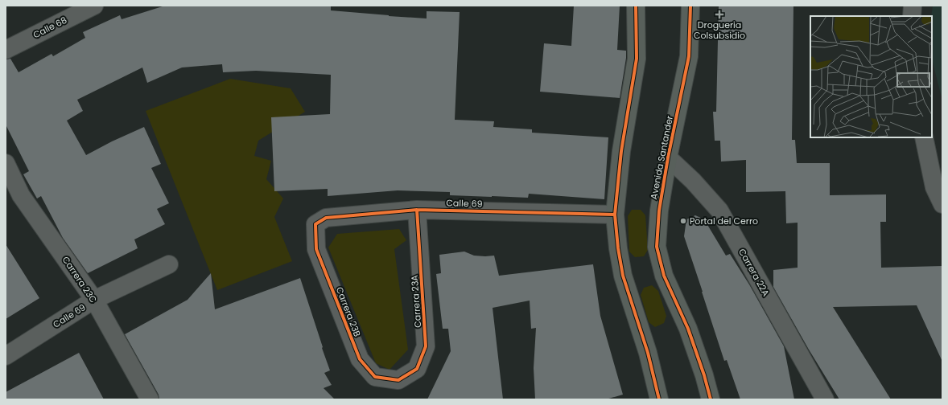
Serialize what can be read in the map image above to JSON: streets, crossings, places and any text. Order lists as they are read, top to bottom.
{
  "streets": {
    "main road": ["Avenida Santander"],
    "street": [
      "Calle 68",
      "Calle 69",
      "Carrera 22A",
      "Carrera 23C",
      "Carrera 23A",
      "Carrera 23B"
    ]
  },
  "crossings": [
    ["Avenida Santander", "Carrera 22A"],
    ["Calle 69", "Carrera 23C"],
    ["Calle 69", "Carrera 23A"],
    ["Calle 69", "Carrera 23B"],
    ["Carrera 23A", "Carrera 23B"]
  ],
  "places": {
    "health": ["Drogueria Colsubsidio"],
    "other": ["Portal del Cerro"]
  }
}
